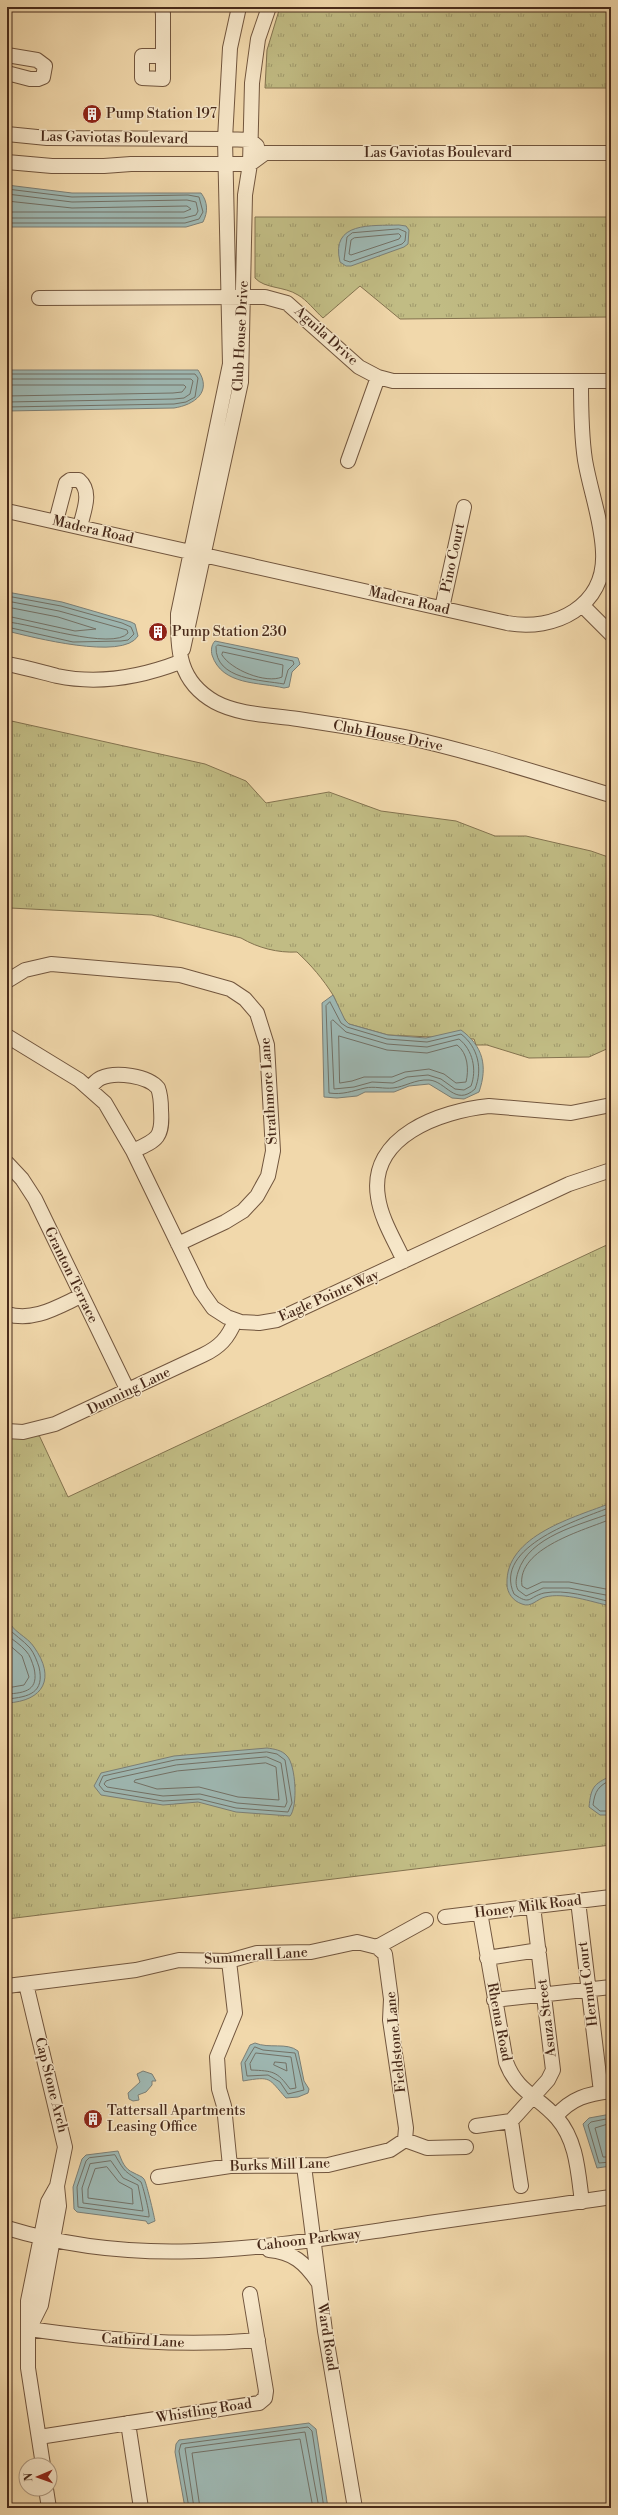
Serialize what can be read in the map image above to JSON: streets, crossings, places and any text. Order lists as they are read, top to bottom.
{
  "streets": {
    "street": [
      "Las Gaviotas Boulevard",
      "Club House Drive",
      "Aguila Drive",
      "Madera Road",
      "Pino Court",
      "Strathmore Lane",
      "Granton Terrace",
      "Eagle Pointe Way",
      "Dunning Lane",
      "Honey Milk Road",
      "Summerall Lane",
      "Hernut Court",
      "Asuza Street",
      "Rhema Road",
      "Fieldstone Lane",
      "Cap Stone Arch",
      "Burks Mill Lane",
      "Cahoon Parkway",
      "Ward Road",
      "Catbird Lane",
      "Whistling Road"
    ]
  },
  "crossings": [
    ["Las Gaviotas Boulevard", "Club House Drive"],
    ["Club House Drive", "Aguila Drive"],
    ["Club House Drive", "Madera Road"],
    ["Aguila Drive", "Madera Road"],
    ["Madera Road", "Pino Court"],
    ["Strathmore Lane", "Eagle Pointe Way"],
    ["Granton Terrace", "Dunning Lane"],
    ["Eagle Pointe Way", "Dunning Lane"],
    ["Honey Milk Road", "Hernut Court"],
    ["Honey Milk Road", "Asuza Street"],
    ["Honey Milk Road", "Rhema Road"],
    ["Summerall Lane", "Fieldstone Lane"],
    ["Summerall Lane", "Cap Stone Arch"],
    ["Asuza Street", "Rhema Road"],
    ["Rhema Road", "Cahoon Parkway"],
    ["Fieldstone Lane", "Burks Mill Lane"],
    ["Cap Stone Arch", "Cahoon Parkway"],
    ["Cap Stone Arch", "Catbird Lane"],
    ["Cap Stone Arch", "Whistling Road"],
    ["Burks Mill Lane", "Ward Road"],
    ["Cahoon Parkway", "Ward Road"],
    ["Catbird Lane", "Whistling Road"]
  ],
  "places": {
    "building": ["Pump Station 197", "Pump Station 230", "Tattersall Apartments Leasing Office"]
  },
  "north": "left"
}
